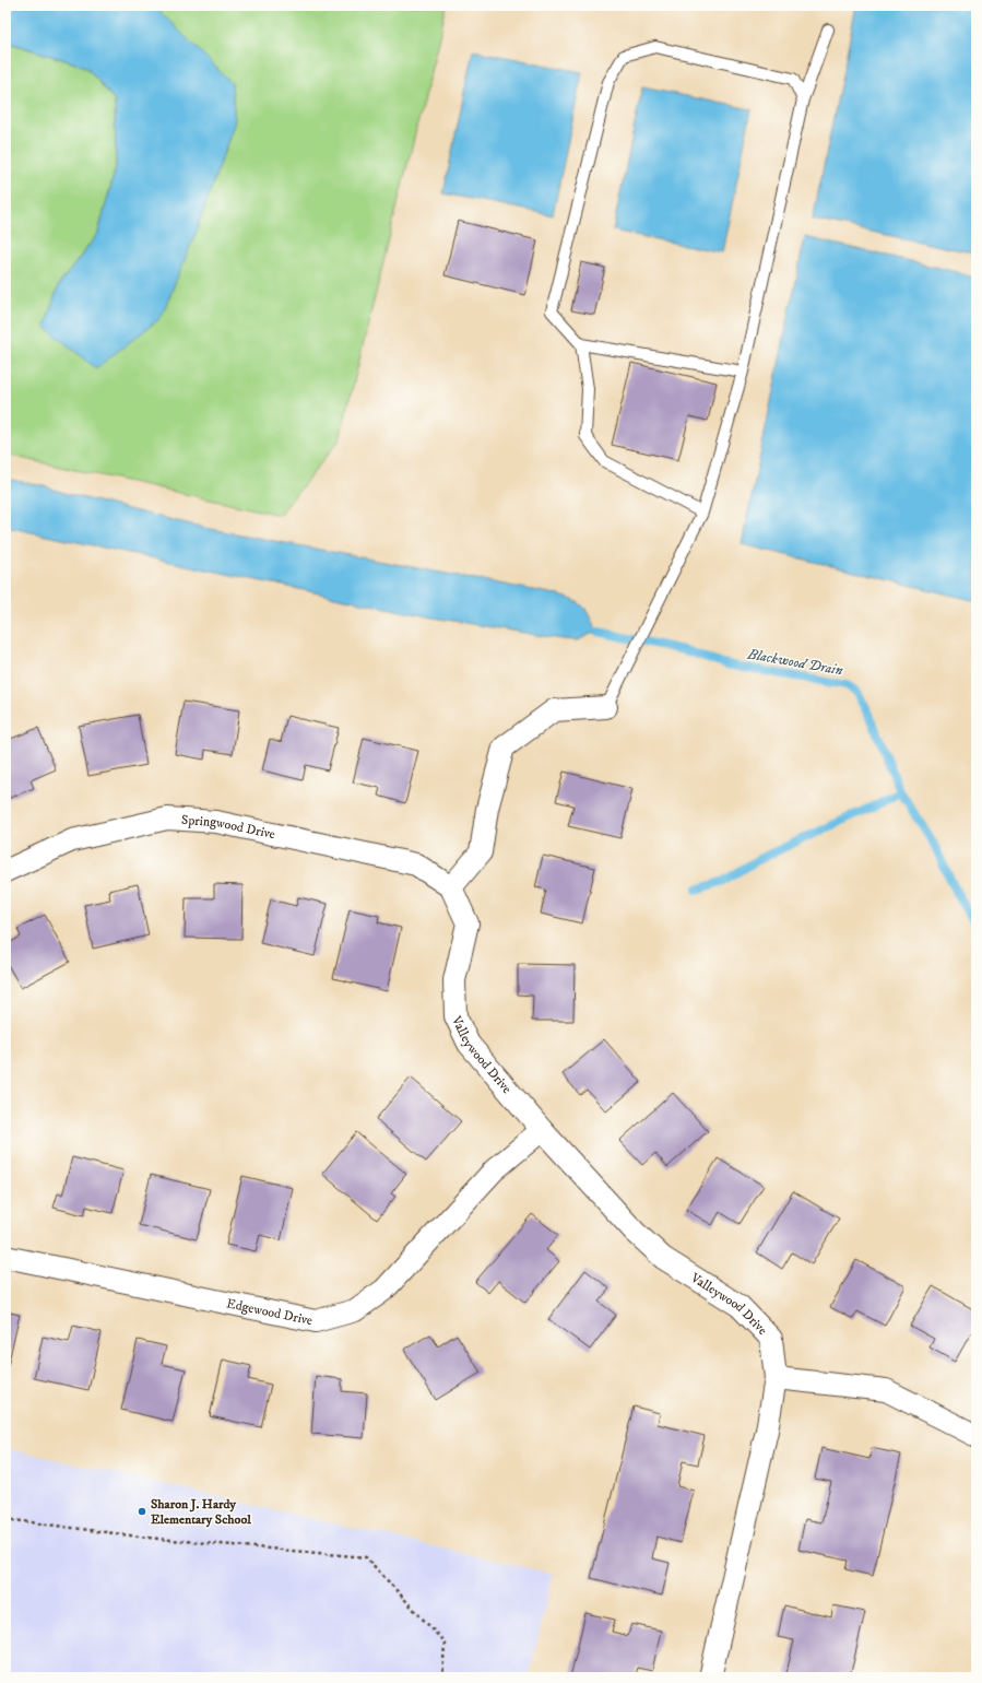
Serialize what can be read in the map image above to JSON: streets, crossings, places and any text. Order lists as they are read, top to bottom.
{
  "streets": {
    "street": ["Springwood Drive", "Valleywood Drive", "Edgewood Drive"]
  },
  "crossings": [
    ["Springwood Drive", "Valleywood Drive"],
    ["Valleywood Drive", "Edgewood Drive"]
  ],
  "water": ["Blackwood Drain"],
  "places": ["Sharon J. Hardy Elementary School"]
}
